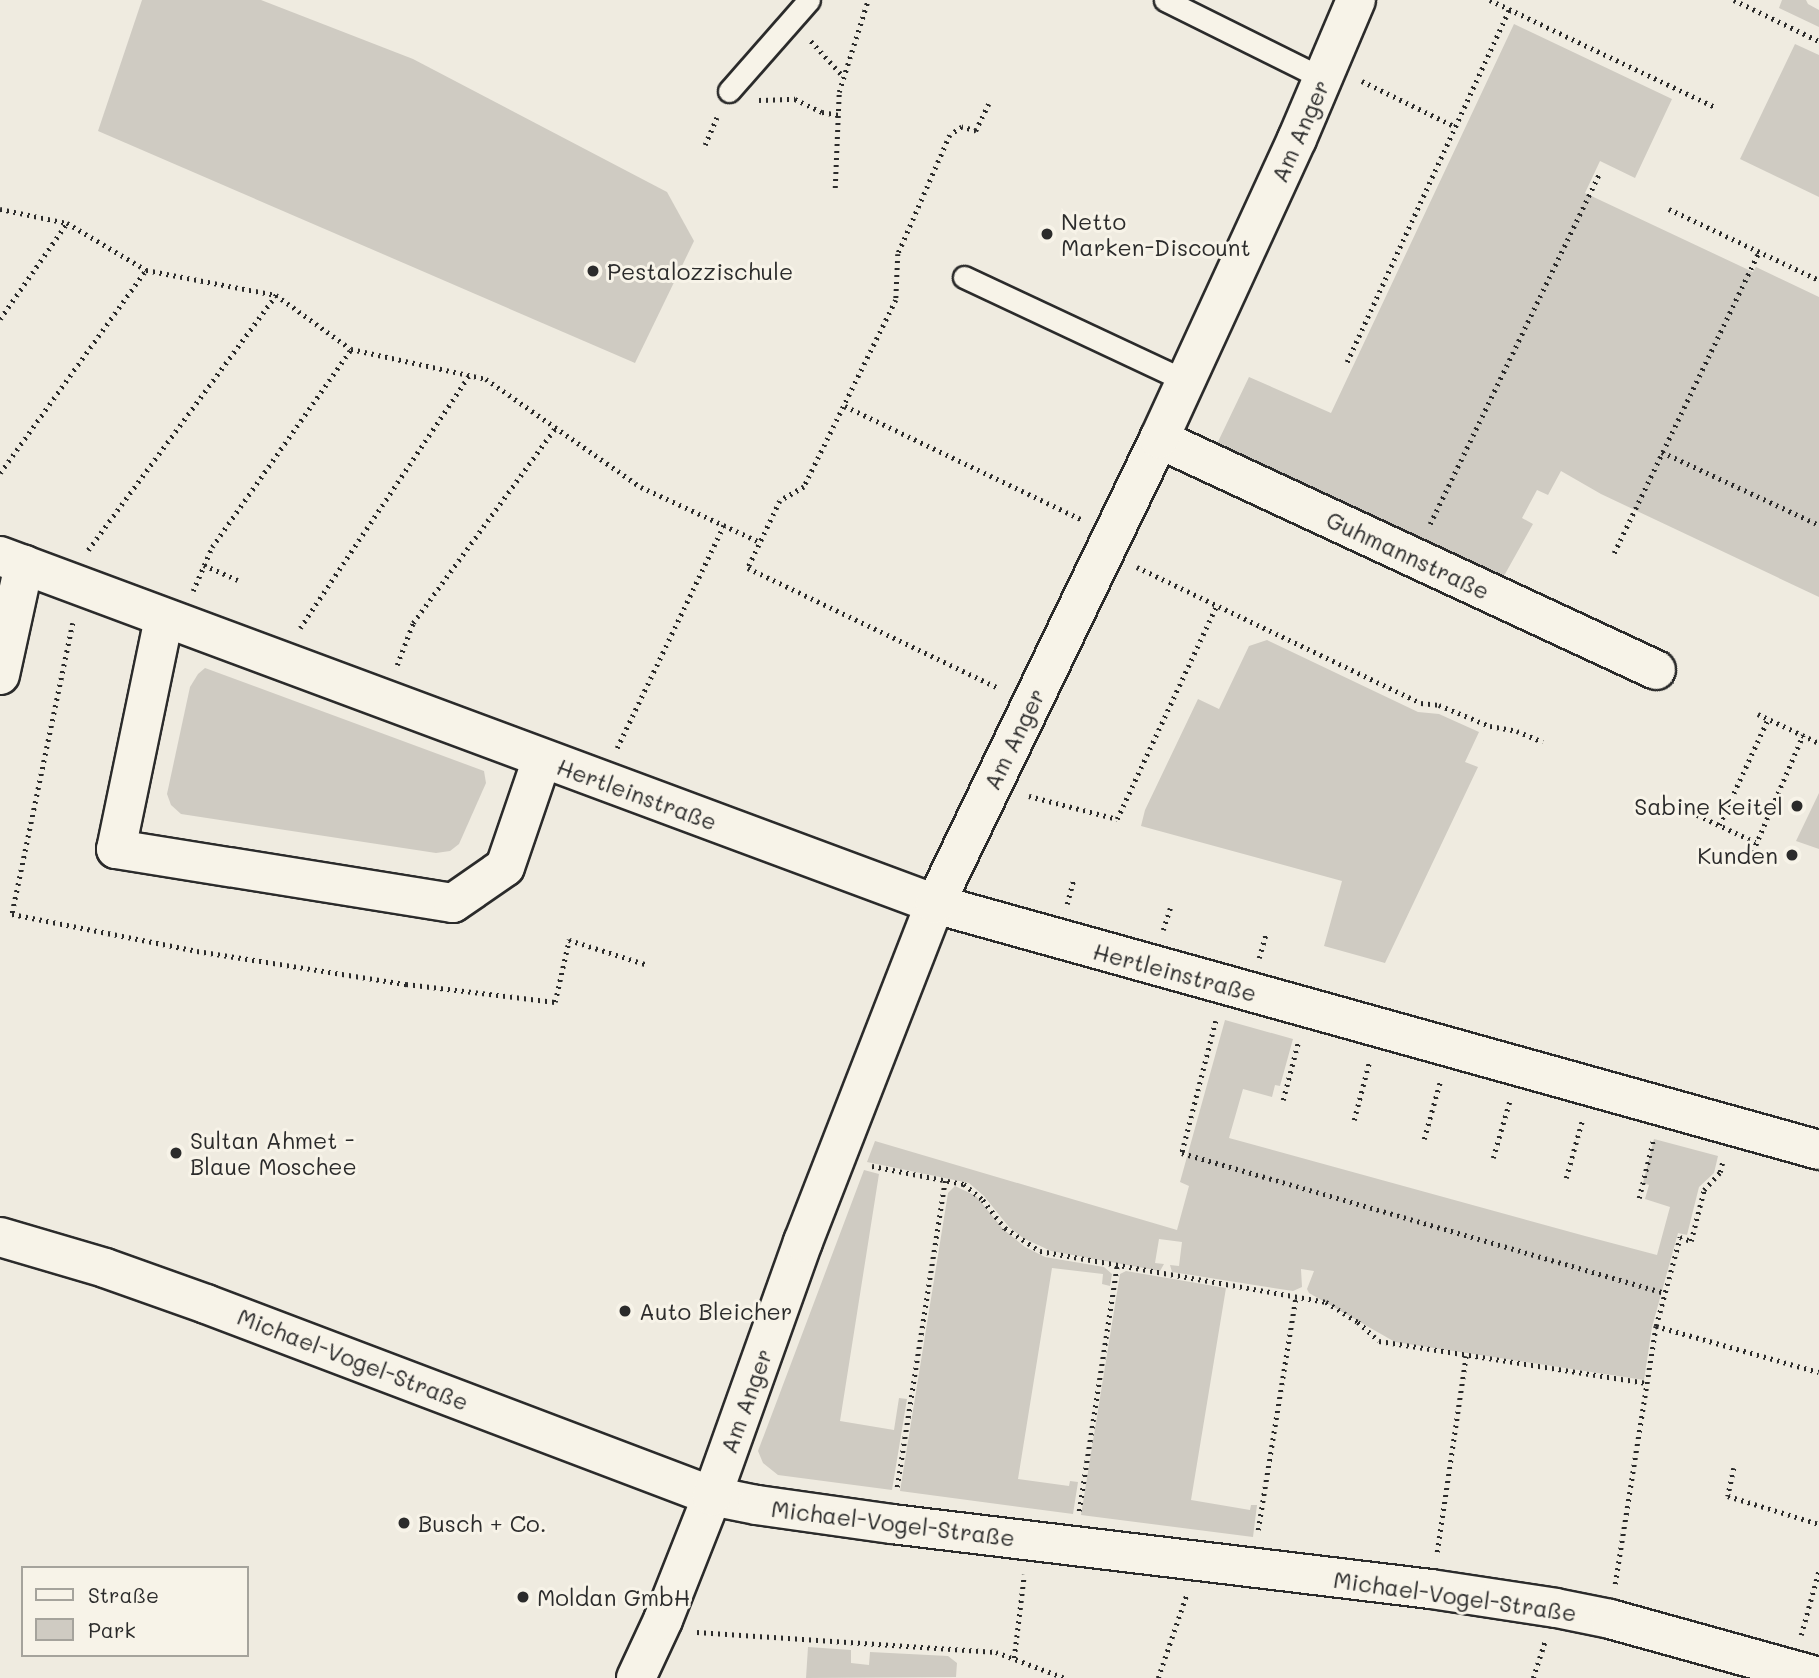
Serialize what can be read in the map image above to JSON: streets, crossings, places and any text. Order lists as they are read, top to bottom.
{
  "streets": {
    "street": [
      "Am Anger",
      "Guhmannstraße",
      "Hertleinstraße",
      "Michael-Vogel-Straße"
    ]
  },
  "crossings": [
    ["Am Anger", "Guhmannstraße"],
    ["Am Anger", "Hertleinstraße"],
    ["Am Anger", "Michael-Vogel-Straße"]
  ],
  "places": [
    "Netto Marken-Discount",
    "Pestalozzischule",
    "Sabine Keitel",
    "Kunden",
    "Sultan Ahmet - Blaue Moschee",
    "Auto Bleicher",
    "Busch + Co.",
    "Moldan GmbH"
  ],
  "legend": ["Straße", "Park"]
}
